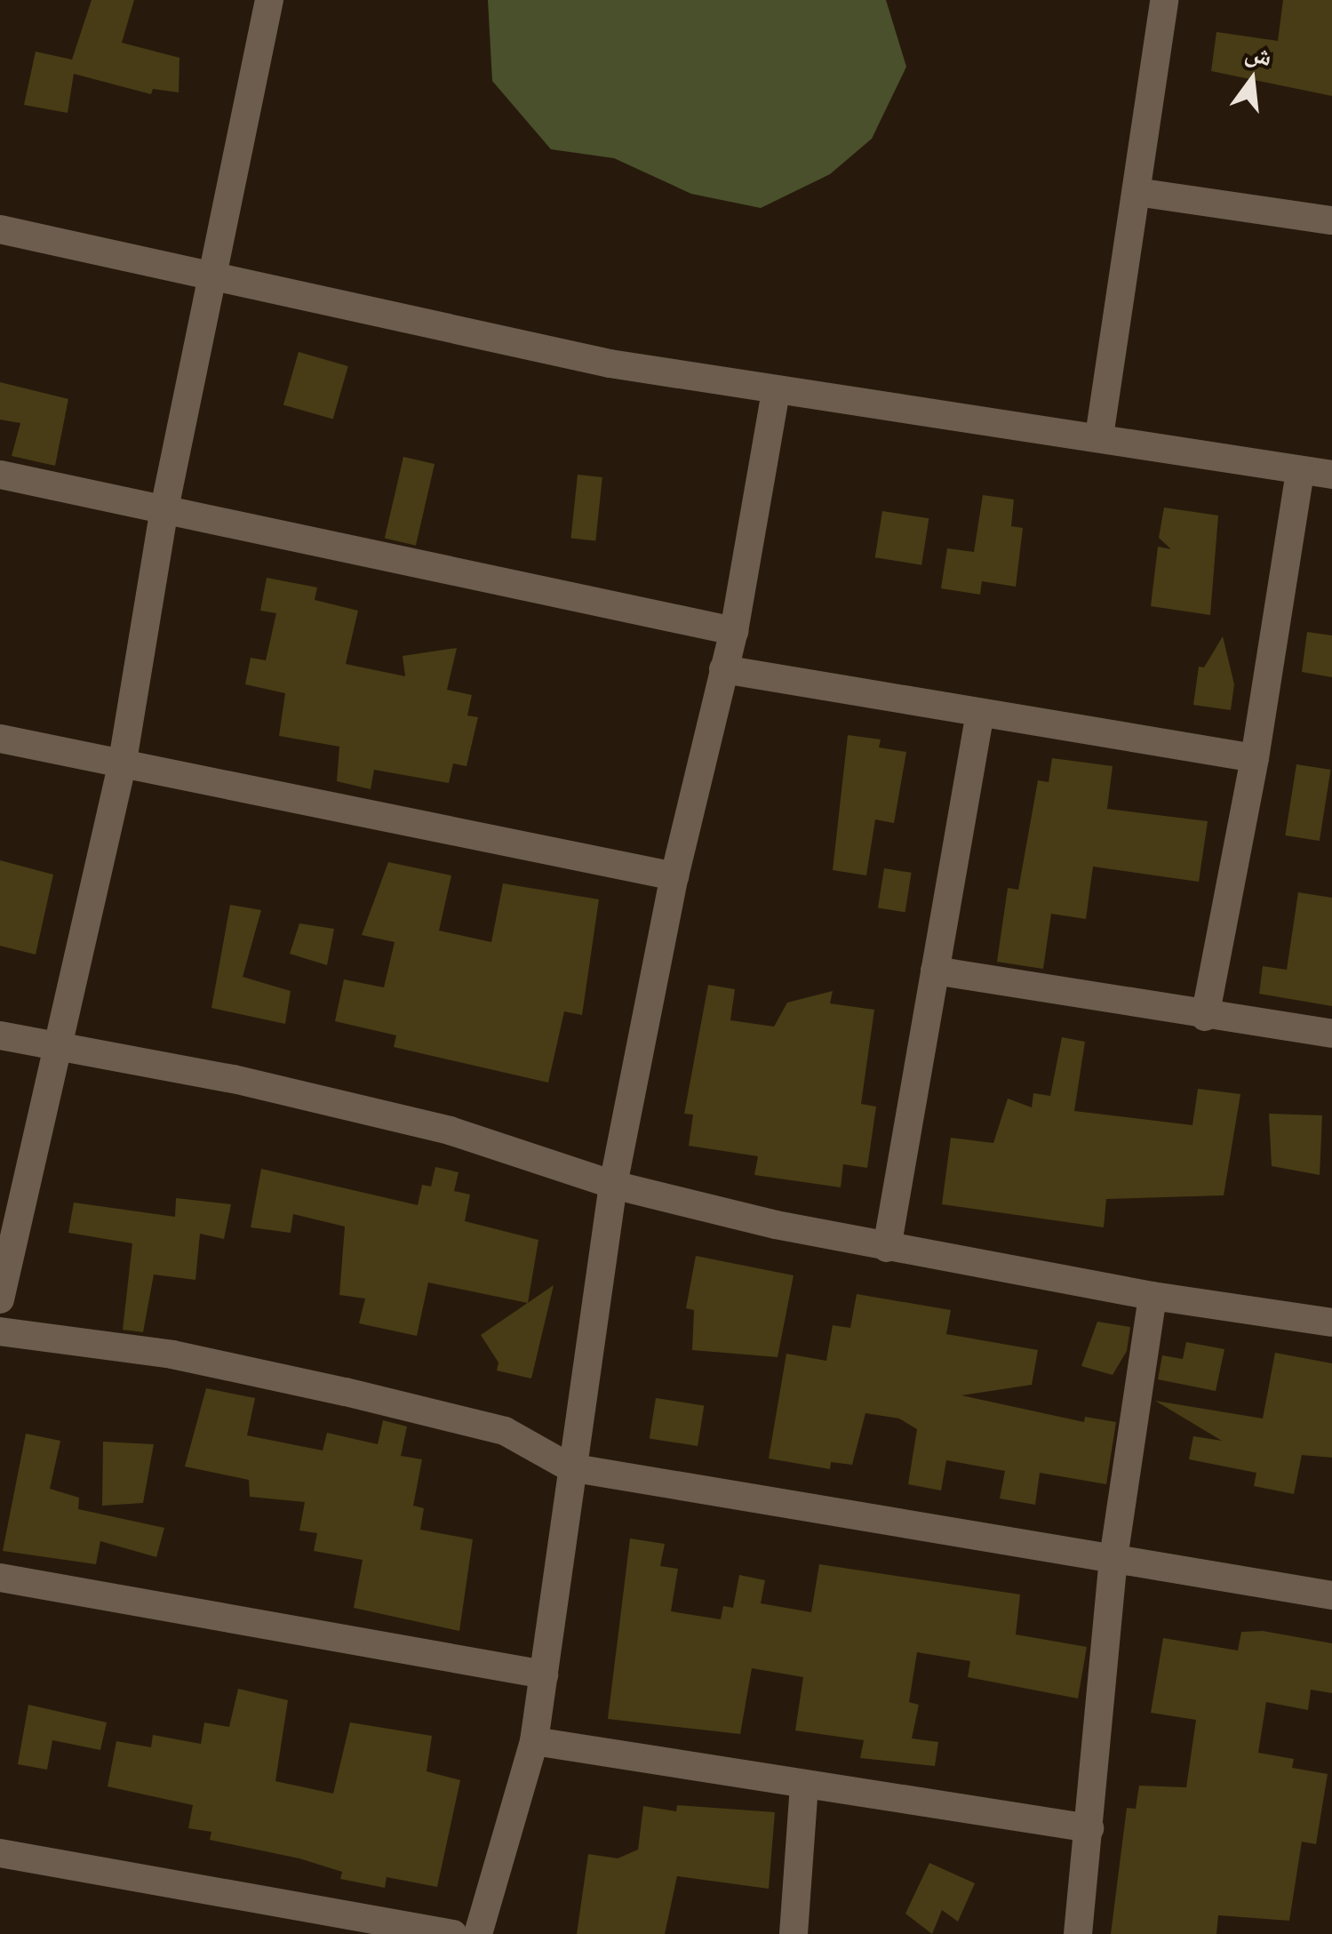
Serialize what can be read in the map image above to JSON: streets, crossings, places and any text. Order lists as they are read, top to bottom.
{
  "north": "top"
}
